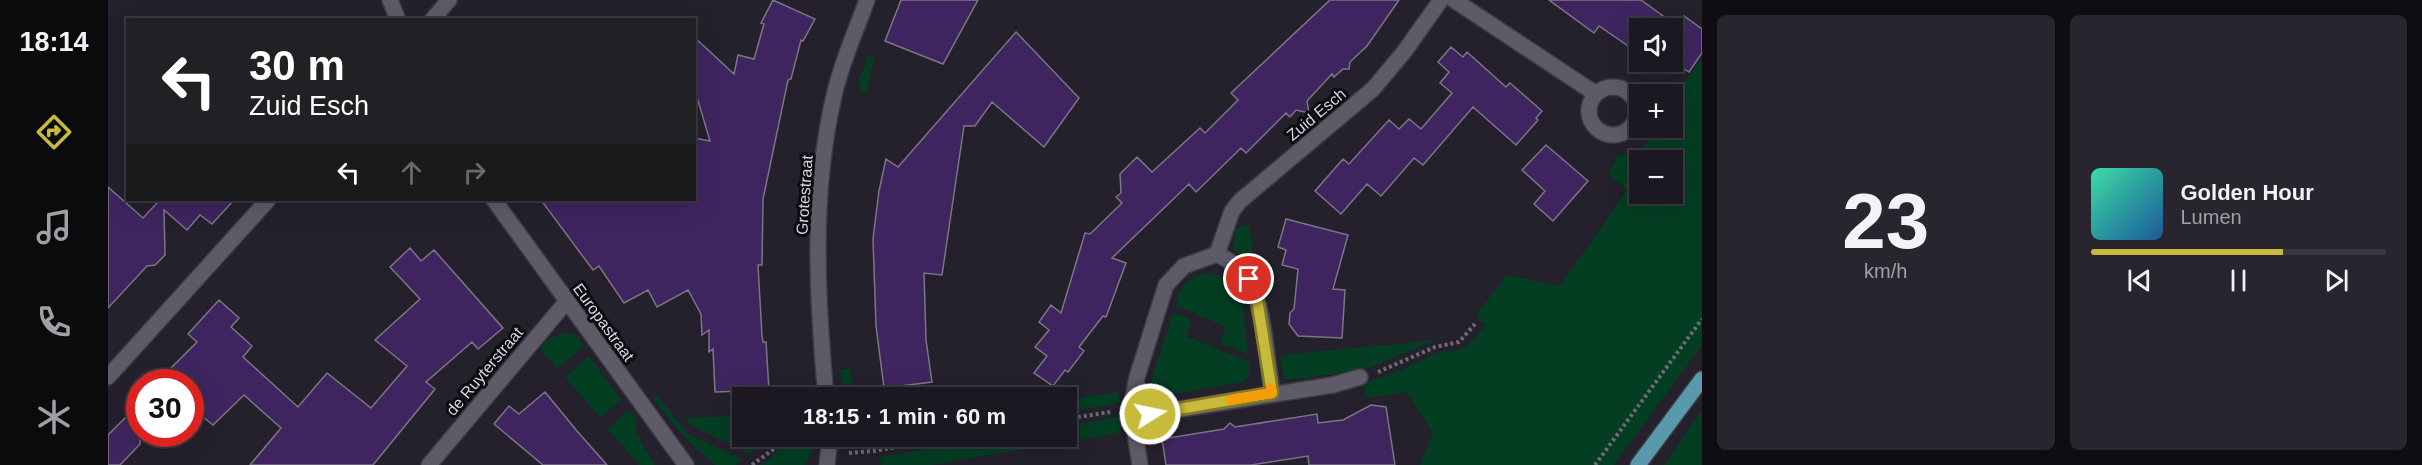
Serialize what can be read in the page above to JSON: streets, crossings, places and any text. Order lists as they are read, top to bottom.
{
  "streets": {
    "street": [
      "Zuid Esch",
      "Grotestraat",
      "Europastraat",
      "de Ruyterstraat"
    ]
  },
  "crossings": [
    ["Europastraat", "de Ruyterstraat"]
  ],
  "page": {
    "tabs": "18:14",
    "tile": ["23", "km/h"],
    "map_buttons": ["+", "−"],
    "turn": ["30 m", "Zuid Esch"],
    "song": ["Golden Hour", "Lumen"],
    "limit": "30",
    "trip": "18:15 · 1 min · 60 m"
  }
}
